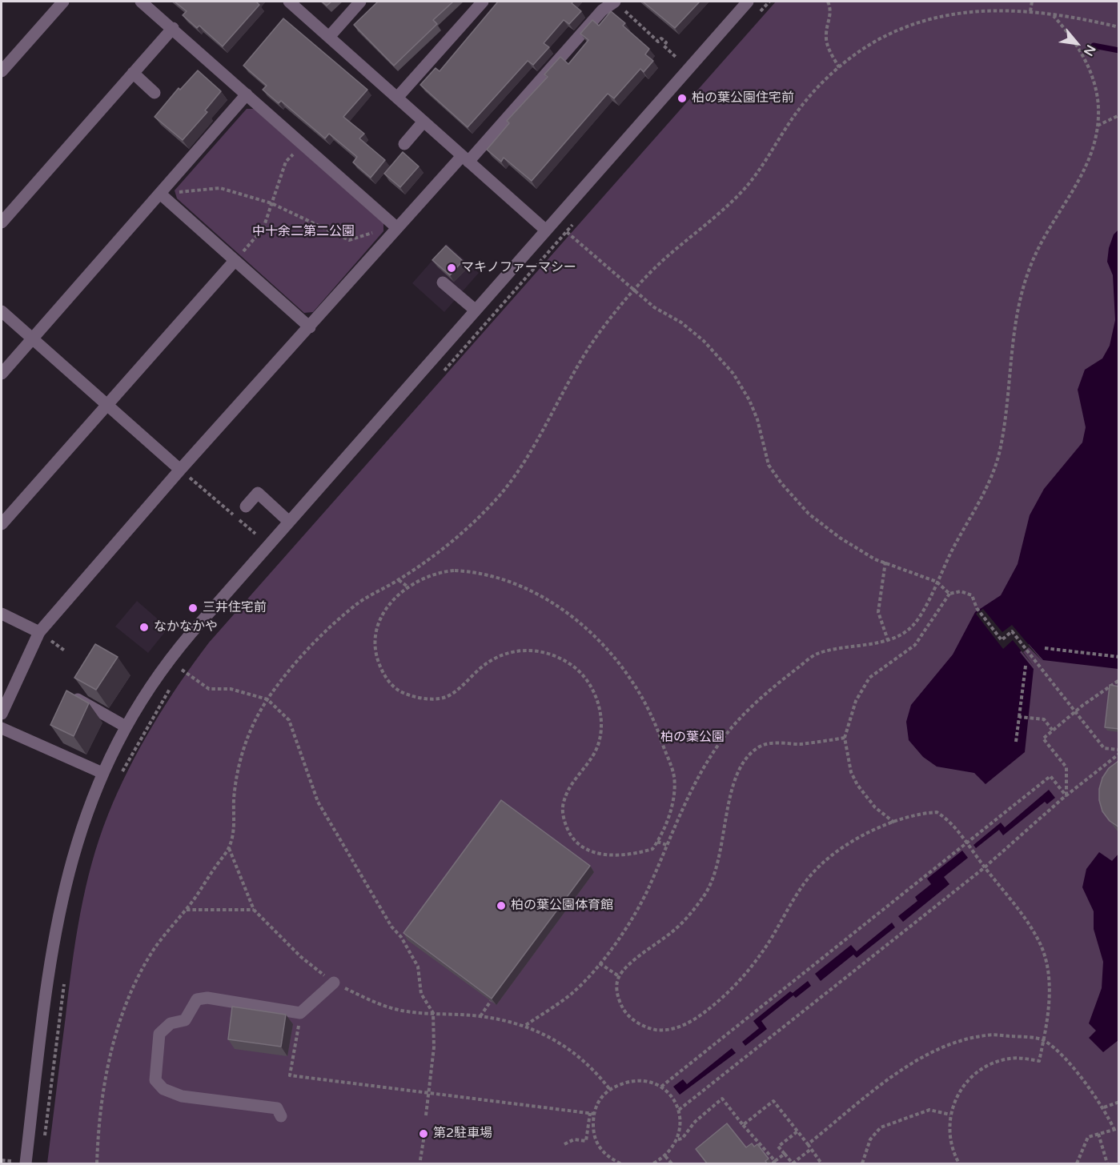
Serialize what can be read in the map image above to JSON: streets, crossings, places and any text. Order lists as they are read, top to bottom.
{
  "parks": ["中十余二第二公園", "柏の葉公園"],
  "places": [
    "柏の葉公園住宅前",
    "マキノファーマシー",
    "三井住宅前",
    "なかなかや",
    "柏の葉公園体育館",
    "第2駐車場"
  ],
  "north": "bottom right"
}
